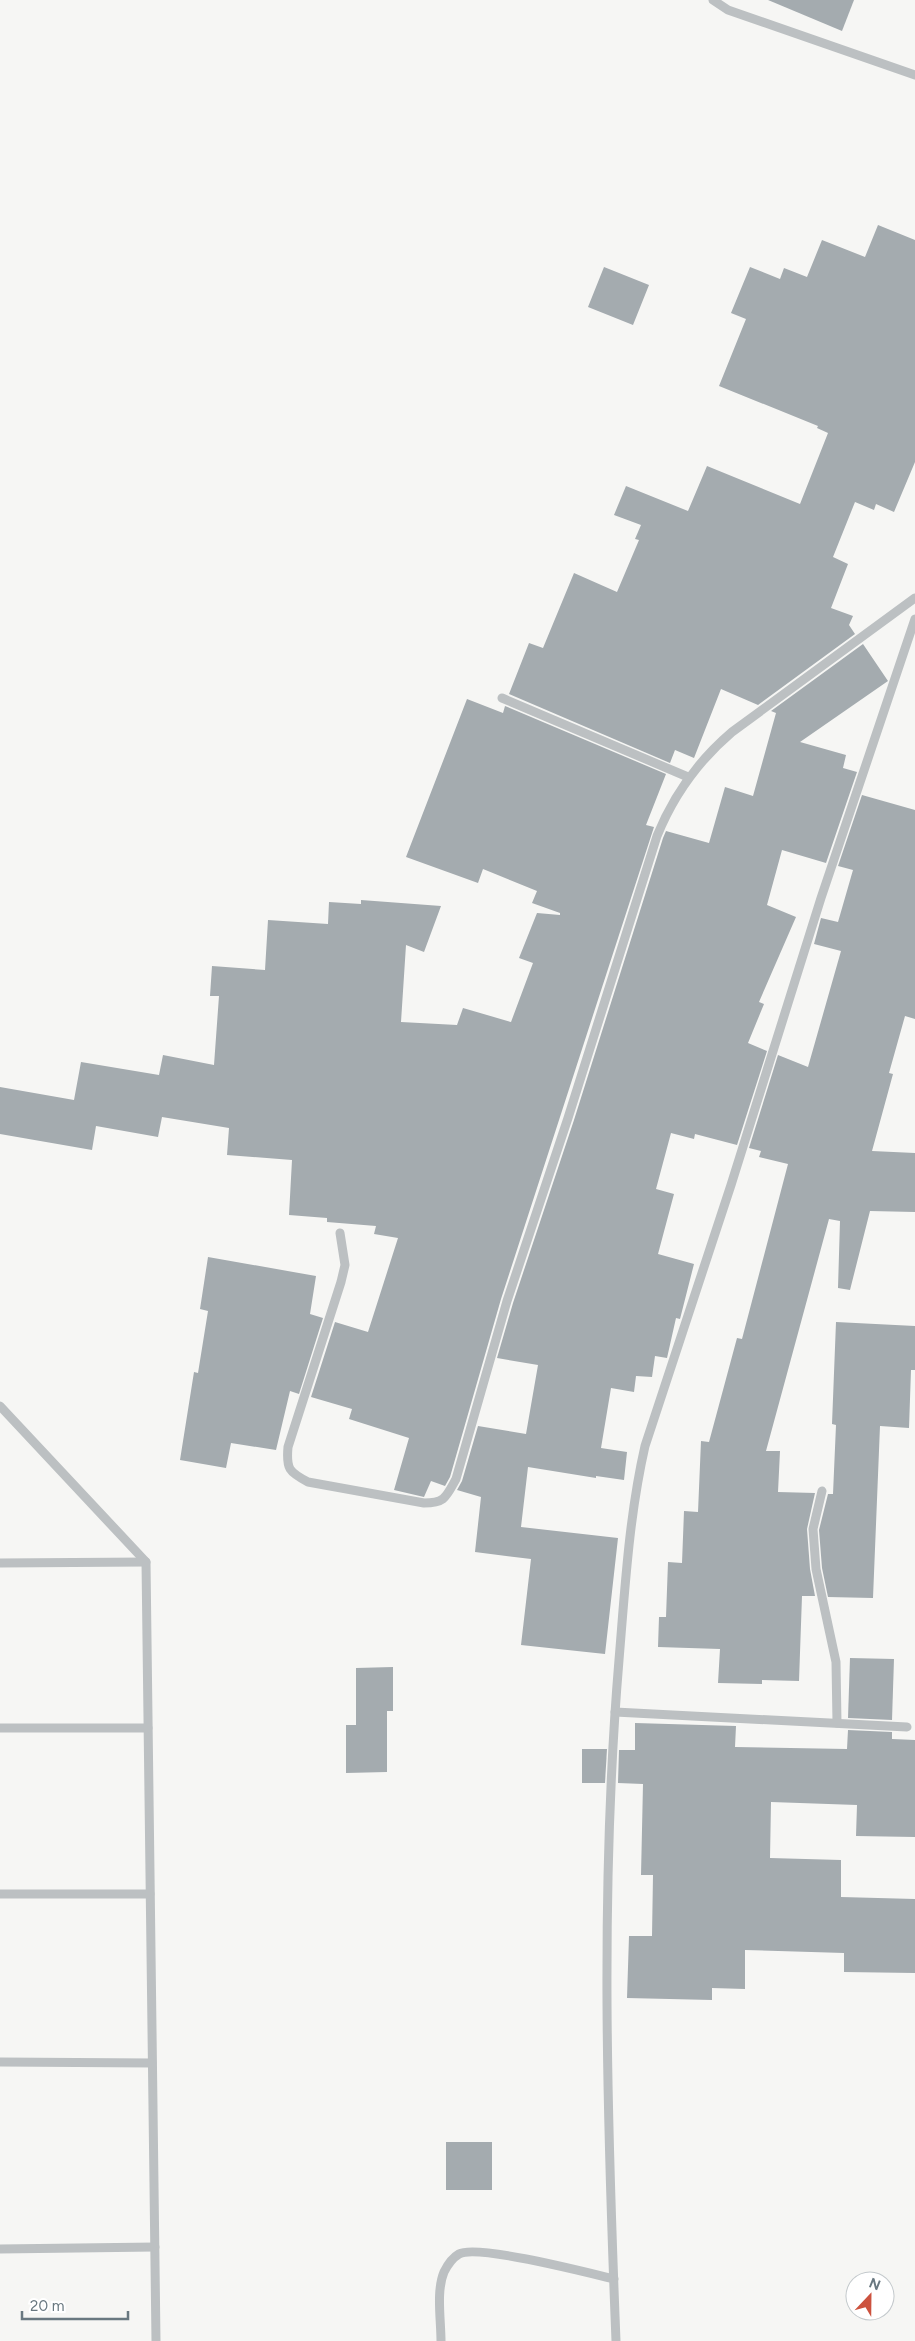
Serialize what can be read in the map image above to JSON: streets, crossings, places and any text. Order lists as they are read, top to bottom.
{
  "scale_bar": "20 m",
  "north": "top"
}
